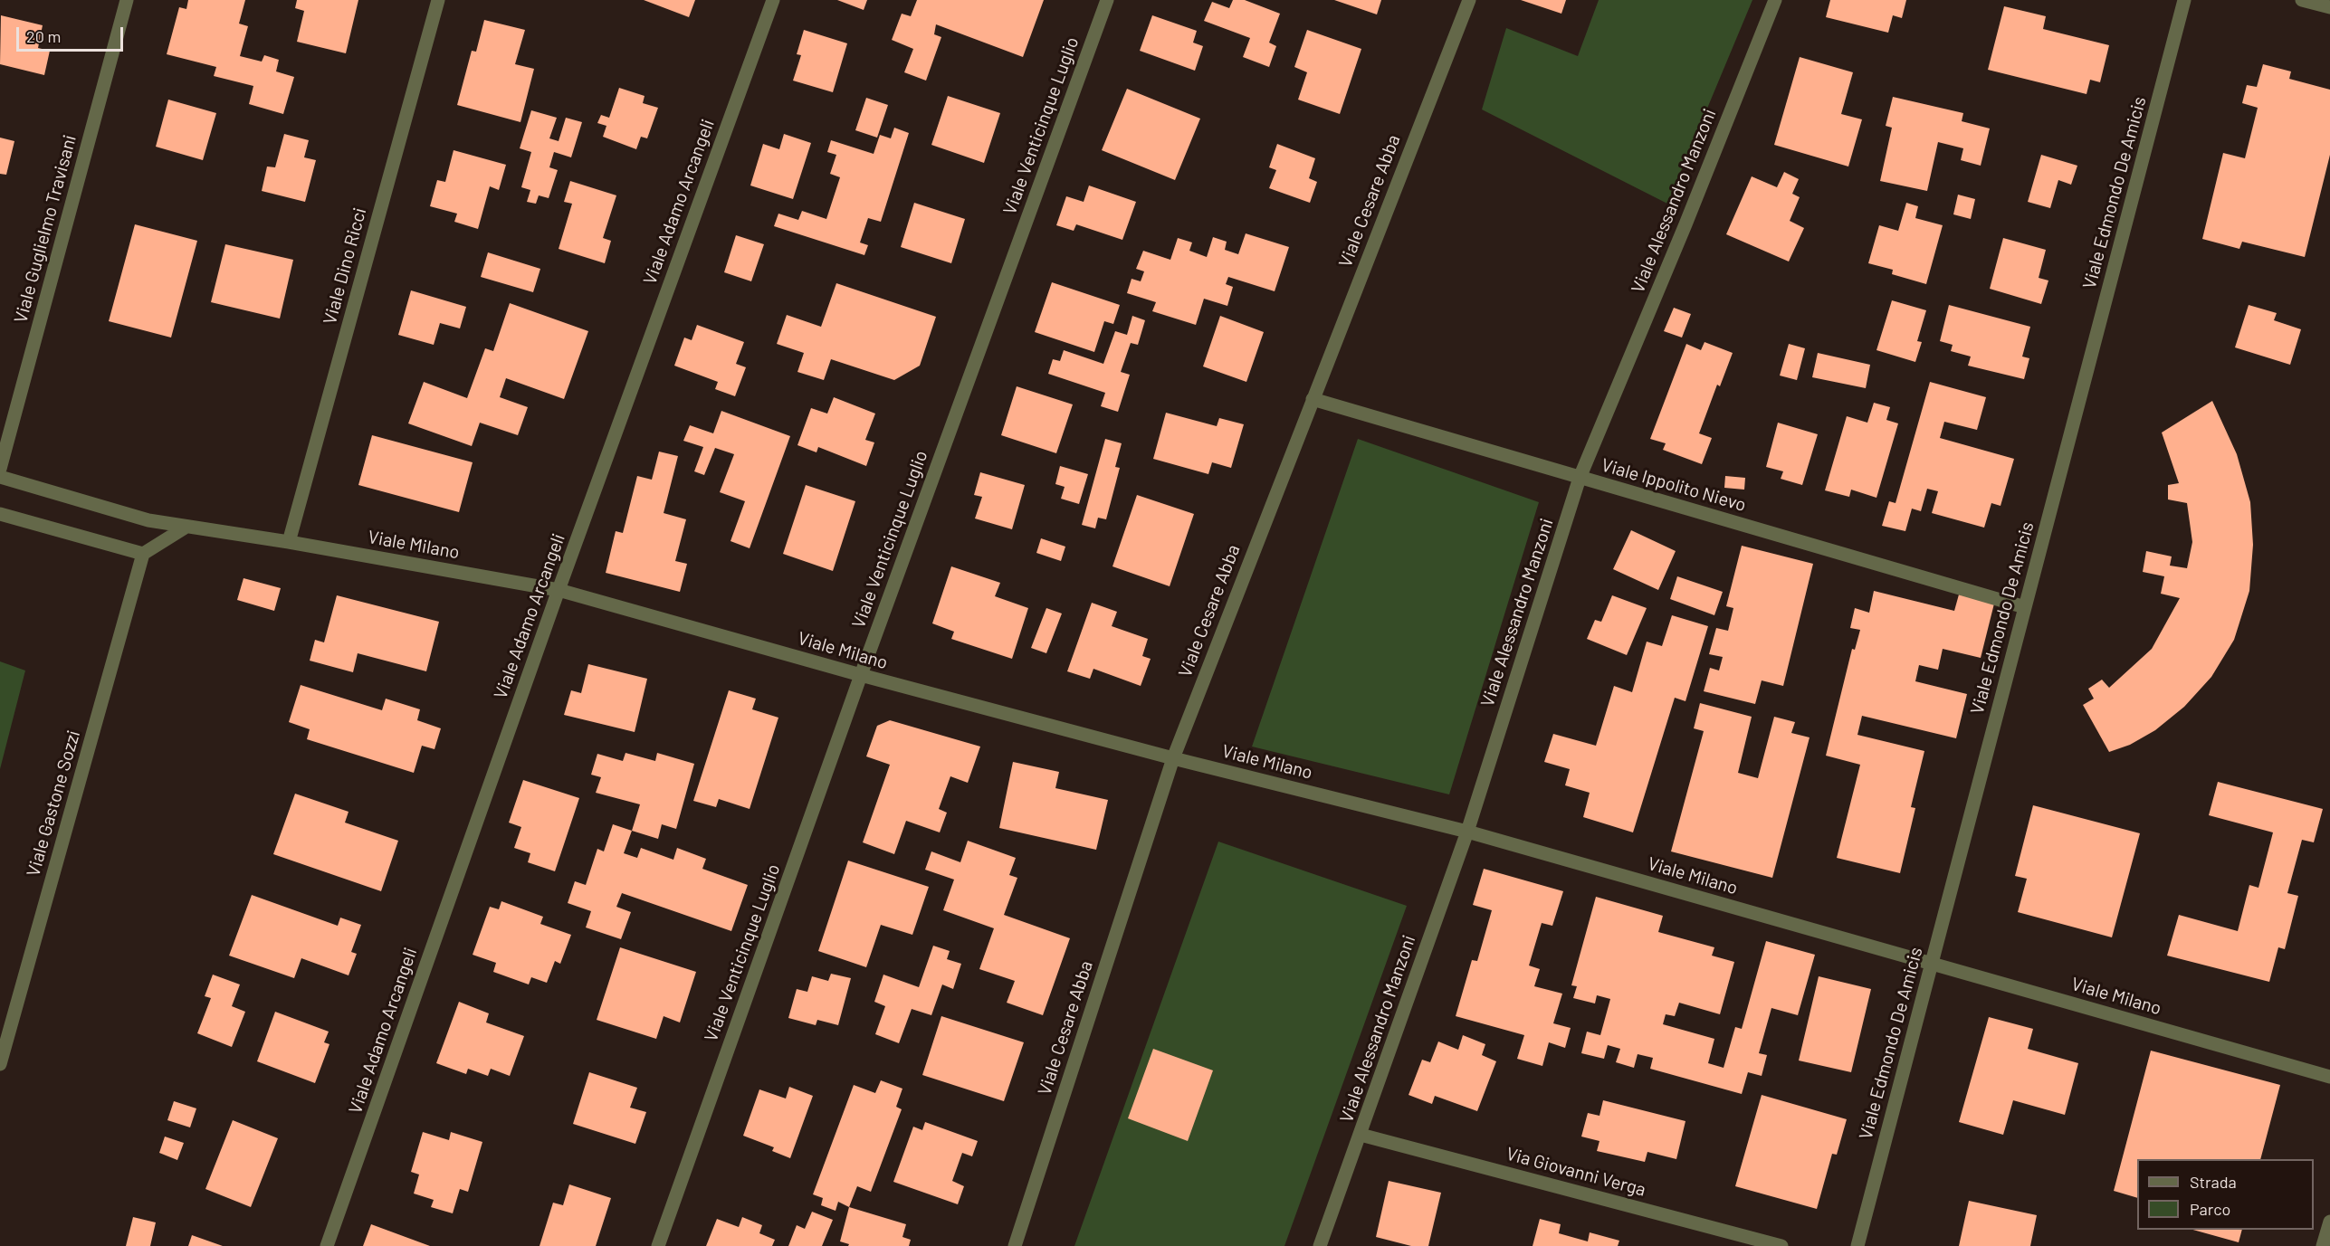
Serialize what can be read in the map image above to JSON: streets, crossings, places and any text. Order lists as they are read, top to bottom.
{
  "streets": {
    "street": [
      "Viale Venticinque Luglio",
      "Viale Edmondo De Amicis",
      "Viale Cesare Abba",
      "Viale Alessandro Manzoni",
      "Viale Adamo Arcangeli",
      "Viale Guglielmo Travisani",
      "Viale Dino Ricci",
      "Viale Ippolito Nievo",
      "Viale Milano",
      "Viale Gastone Sozzi",
      "Via Giovanni Verga"
    ]
  },
  "crossings": [
    ["Viale Venticinque Luglio", "Viale Milano"],
    ["Viale Edmondo De Amicis", "Viale Ippolito Nievo"],
    ["Viale Edmondo De Amicis", "Viale Milano"],
    ["Viale Cesare Abba", "Viale Ippolito Nievo"],
    ["Viale Cesare Abba", "Viale Milano"],
    ["Viale Alessandro Manzoni", "Viale Ippolito Nievo"],
    ["Viale Alessandro Manzoni", "Viale Milano"],
    ["Viale Alessandro Manzoni", "Via Giovanni Verga"],
    ["Viale Adamo Arcangeli", "Viale Milano"],
    ["Viale Dino Ricci", "Viale Milano"]
  ],
  "legend": ["Strada", "Parco"],
  "scale_bar": "20 m"
}
